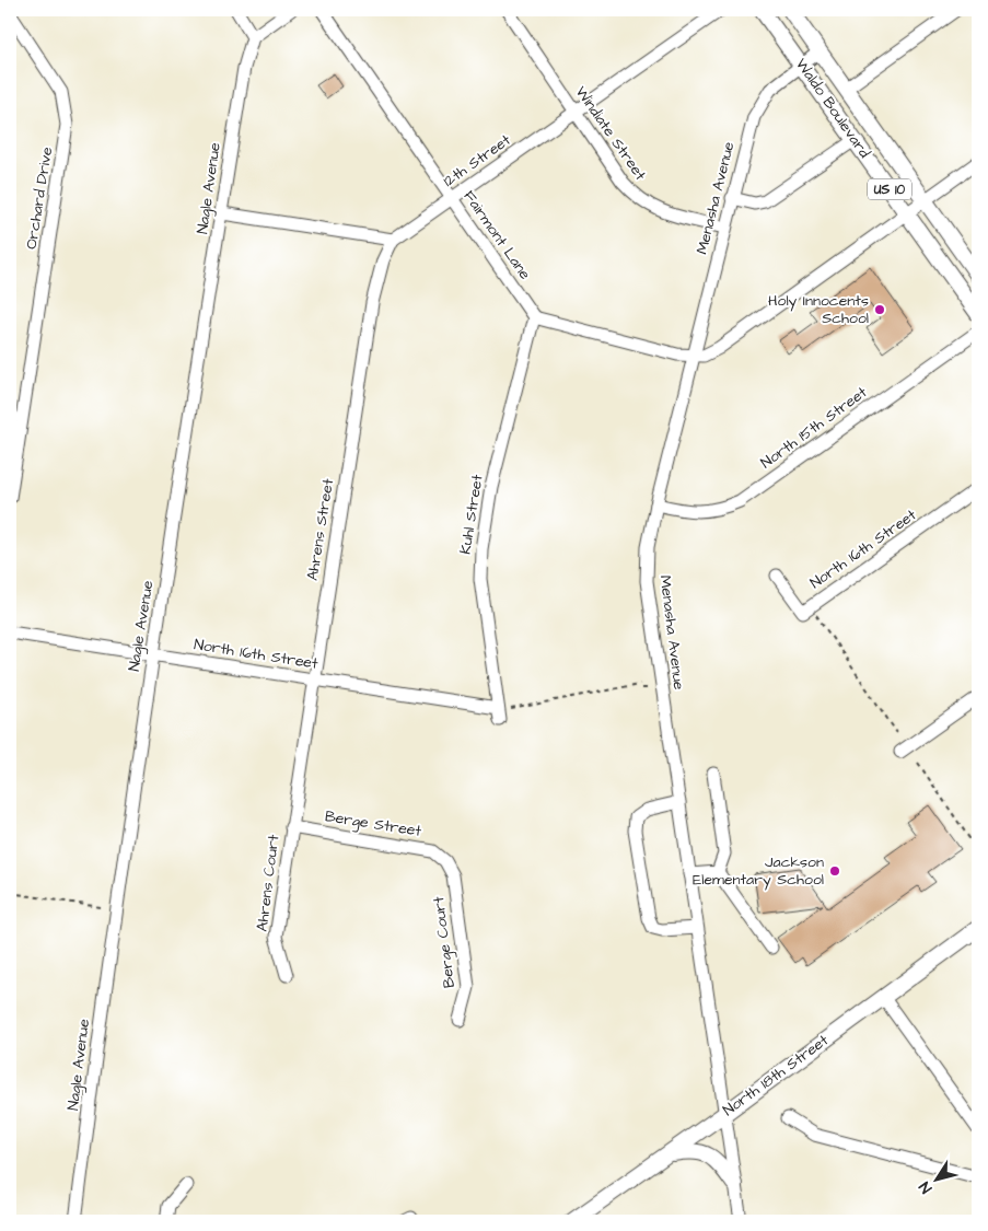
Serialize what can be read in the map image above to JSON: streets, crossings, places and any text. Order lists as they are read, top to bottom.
{
  "streets": {
    "main road": ["Waldo Boulevard", "US 10", "North 18th Street"],
    "street": [
      "Windiate Street",
      "12th Street",
      "Nagle Avenue",
      "Orchard Drive",
      "Menasha Avenue",
      "Fairmont Lane",
      "North 15th Street",
      "Kuhl Street",
      "Ahrens Street",
      "North 16th Street",
      "Berge Street",
      "Ahrens Court",
      "Berge Court"
    ]
  },
  "crossings": [
    ["Waldo Boulevard", "Menasha Avenue"],
    ["Windiate Street", "12th Street"],
    ["Windiate Street", "Menasha Avenue"],
    ["12th Street", "Fairmont Lane"],
    ["12th Street", "Ahrens Street"],
    ["Nagle Avenue", "North 16th Street"],
    ["Menasha Avenue", "North 15th Street"],
    ["Menasha Avenue", "North 18th Street"],
    ["Fairmont Lane", "Kuhl Street"],
    ["Kuhl Street", "North 16th Street"],
    ["Ahrens Street", "North 16th Street"],
    ["Ahrens Street", "Berge Street"],
    ["Ahrens Street", "Ahrens Court"],
    ["Berge Street", "Ahrens Court"],
    ["Berge Street", "Berge Court"]
  ],
  "places": ["Holy Innocents School", "Jackson Elementary School"],
  "north": "bottom left"
}
